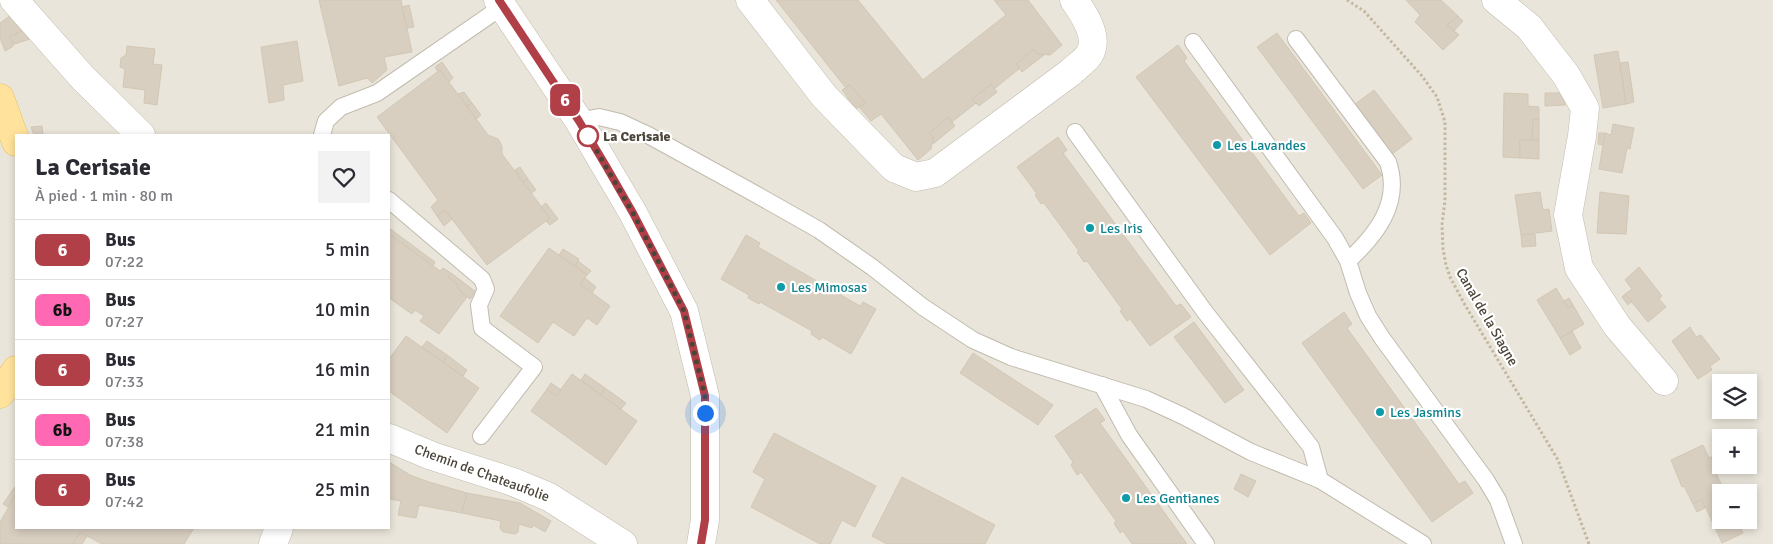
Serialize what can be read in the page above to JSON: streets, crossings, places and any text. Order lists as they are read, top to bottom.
{
  "streets": {
    "street": ["Chemin de Chateaufolie"],
    "path": ["Canal de la Siagne"]
  },
  "places": [
    "La Cerisaie",
    "Les Lavandes",
    "Les Iris",
    "Les Mimosas",
    "Les Jasmins",
    "Les Gentianes"
  ],
  "lines": ["bus line 6"],
  "page": {
    "on_map": "6",
    "heading": ["La Cerisaie", "À pied · 1 min · 80 m"],
    "list": [
      {
        "mark": "6",
        "name": "Bus",
        "note": "07:22",
        "value": "5 min"
      },
      {
        "mark": "6b",
        "name": "Bus",
        "note": "07:27",
        "value": "10 min"
      },
      {
        "mark": "6",
        "name": "Bus",
        "note": "07:33",
        "value": "16 min"
      },
      {
        "mark": "6b",
        "name": "Bus",
        "note": "07:38",
        "value": "21 min"
      },
      {
        "mark": "6",
        "name": "Bus",
        "note": "07:42",
        "value": "25 min"
      }
    ],
    "map_buttons": ["+", "−"]
  }
}
